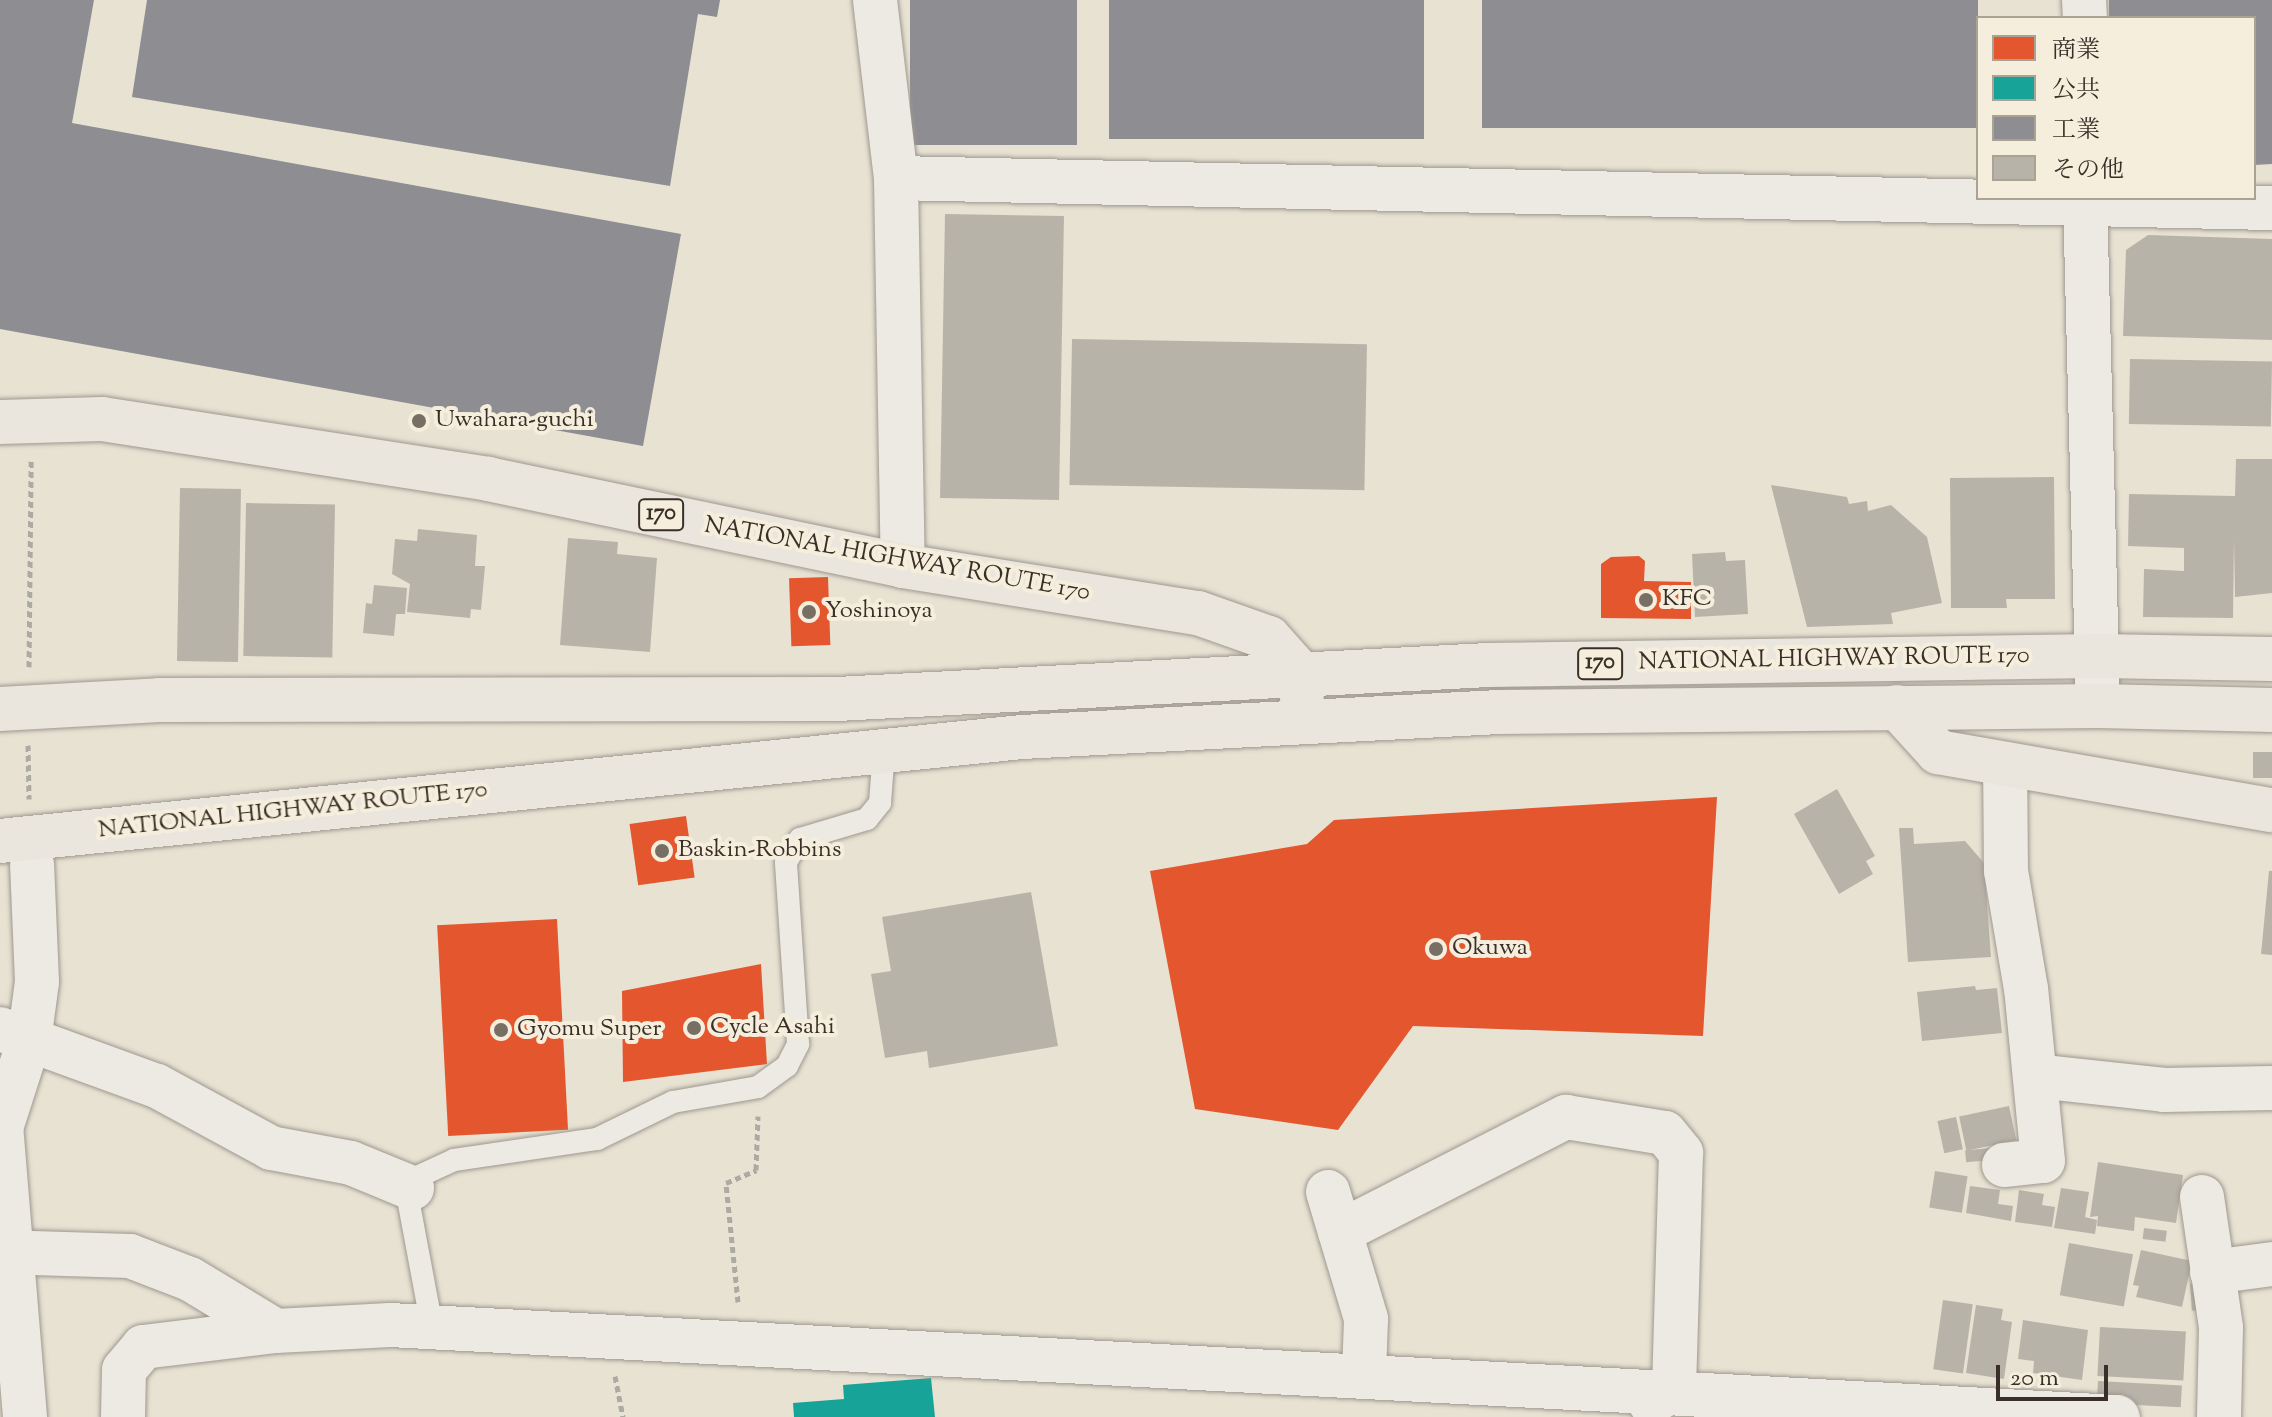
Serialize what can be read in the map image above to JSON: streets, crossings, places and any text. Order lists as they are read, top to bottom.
{
  "streets": {
    "highway": ["170", "NATIONAL HIGHWAY ROUTE 170"]
  },
  "places": [
    "Uwahara-guchi",
    "KFC",
    "Yoshinoya",
    "Baskin-Robbins",
    "Okuwa",
    "Cycle Asahi",
    "Gyomu Super"
  ],
  "legend": [
    "商業",
    "公共",
    "工業",
    "その他"
  ],
  "scale_bar": "20 m"
}
